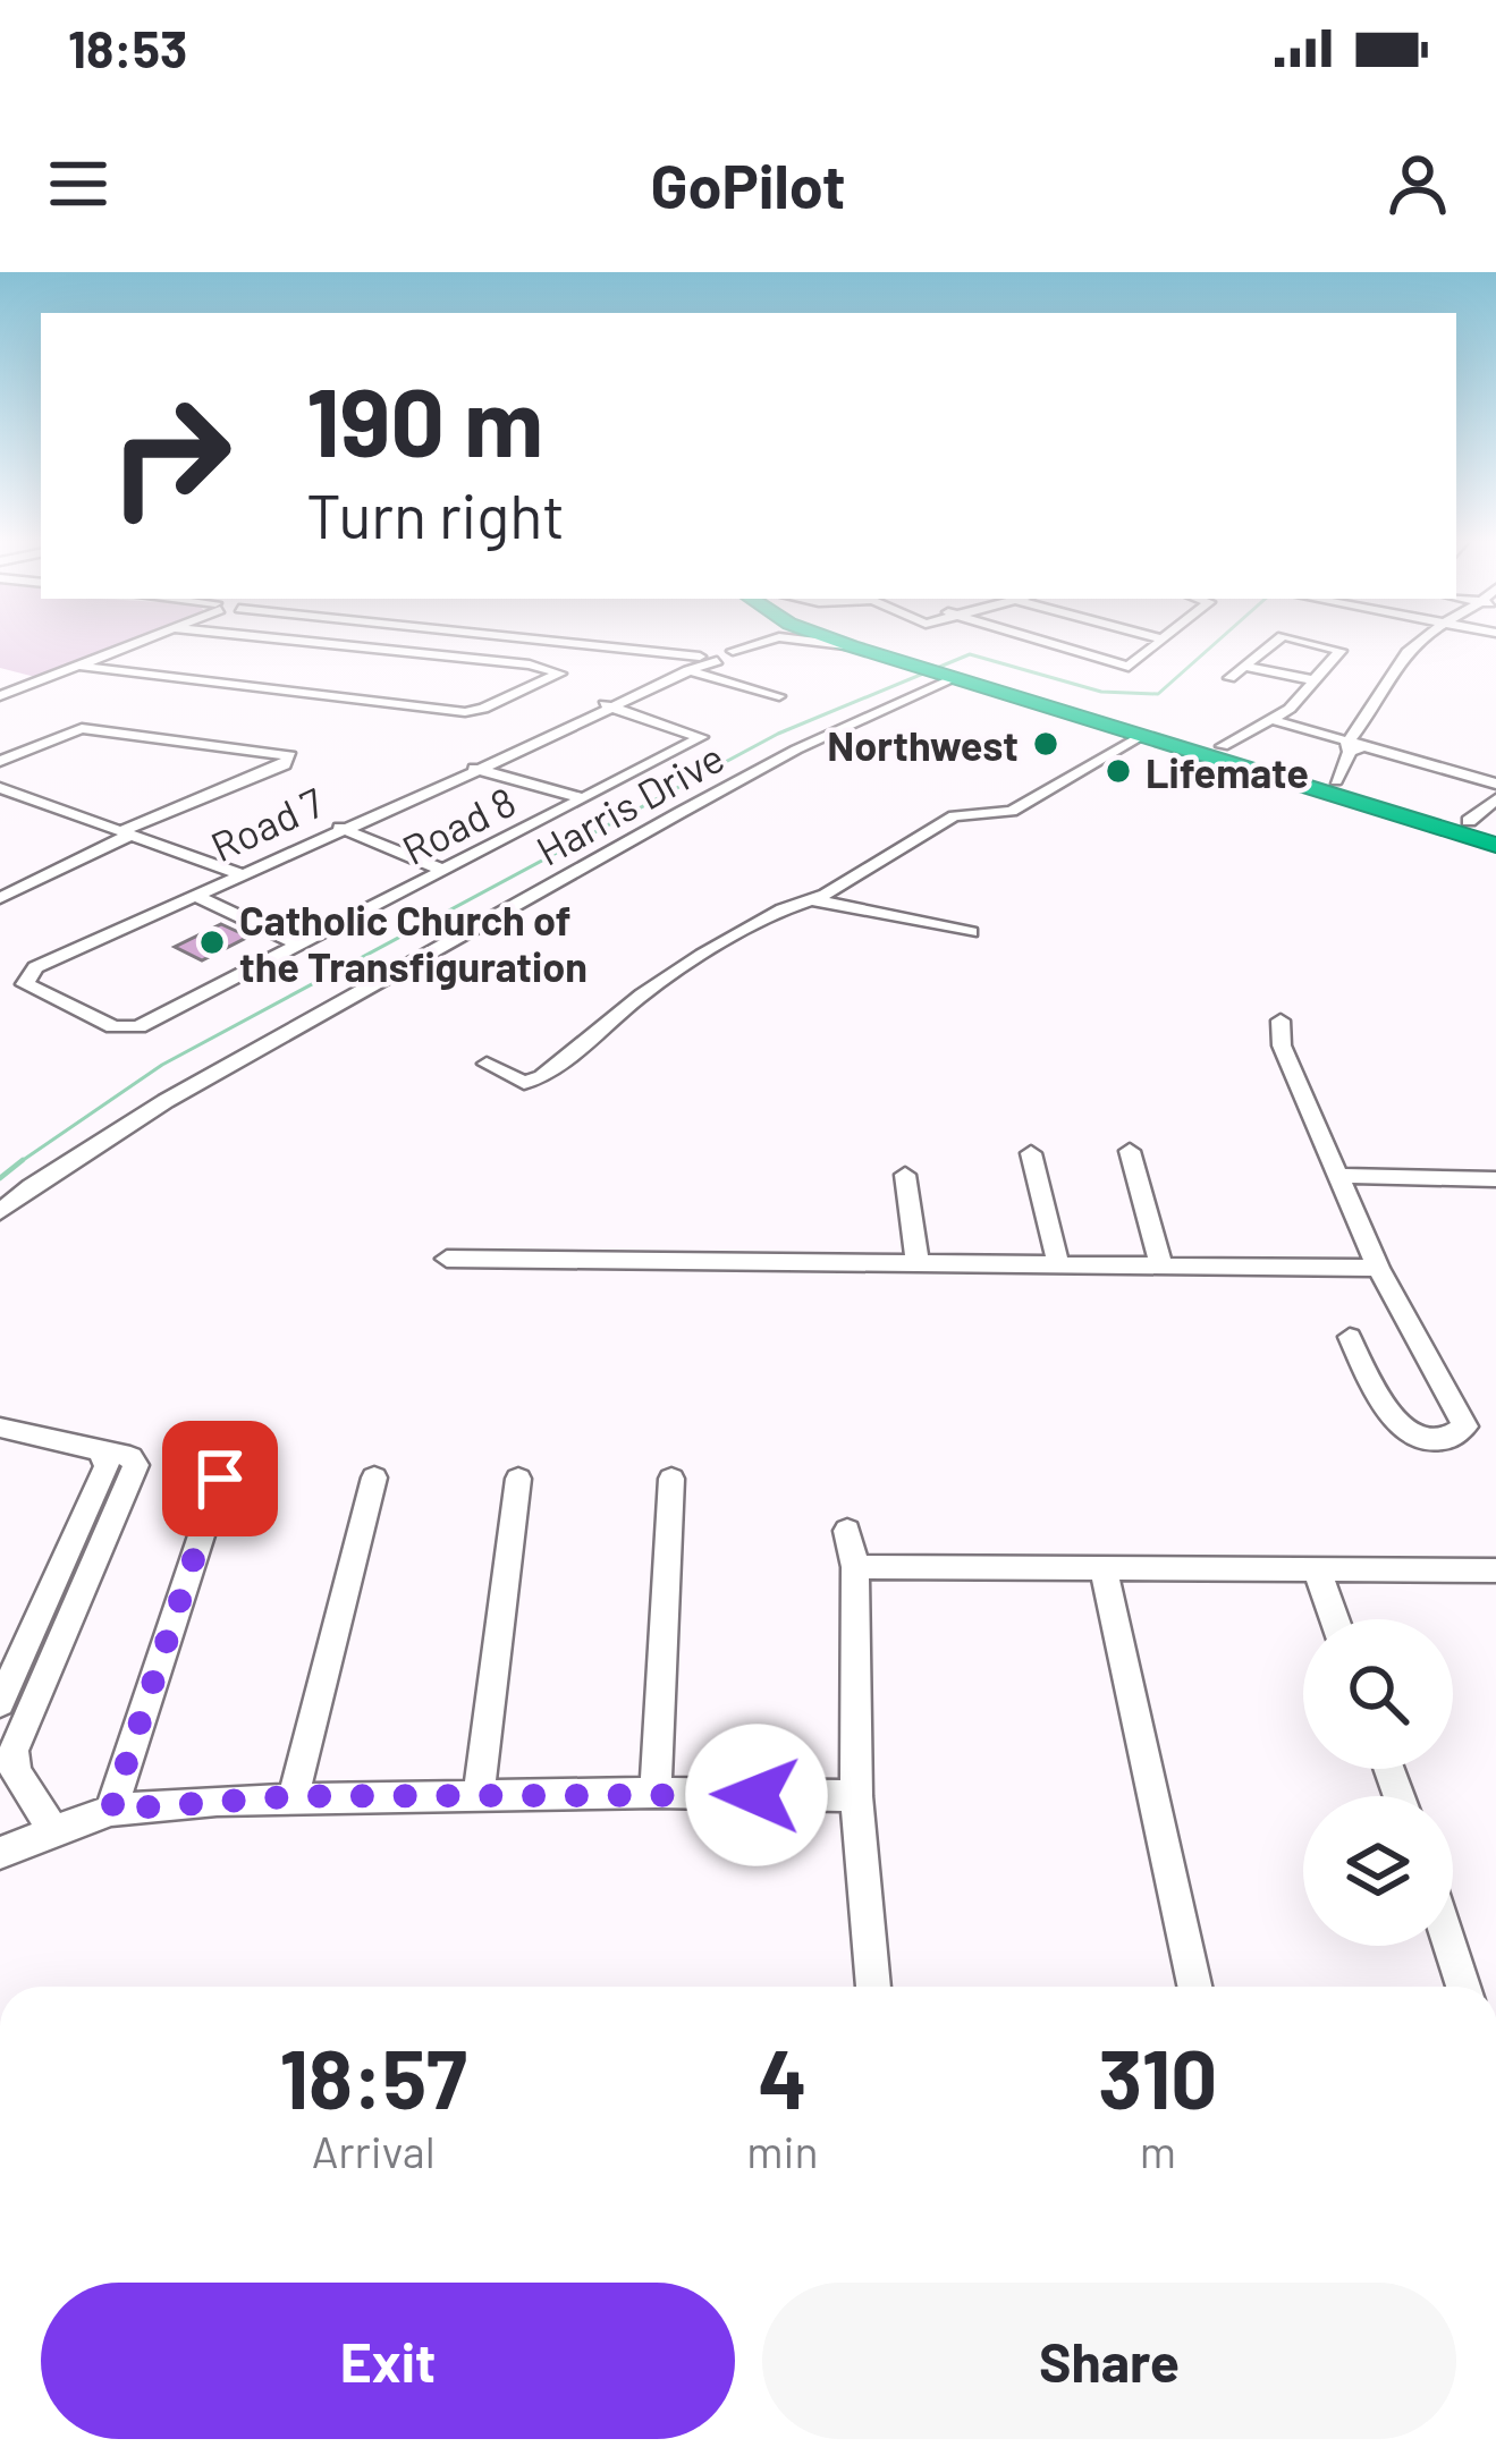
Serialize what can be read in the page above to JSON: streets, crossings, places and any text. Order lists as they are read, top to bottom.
{
  "streets": {
    "street": ["Harris Drive", "Road 7", "Road 8"]
  },
  "crossings": [
    ["Road 7", "Road 8"]
  ],
  "places": ["Northwest", "Lifemate", "Catholic Church of the Transfiguration"],
  "page": {
    "status": "18:53",
    "header": "GoPilot",
    "turn": ["190 m", "Turn right"],
    "eta": [
      "18:57",
      "Arrival",
      "4",
      "min",
      "310",
      "m"
    ],
    "buttons": ["Exit", "Share"]
  }
}
